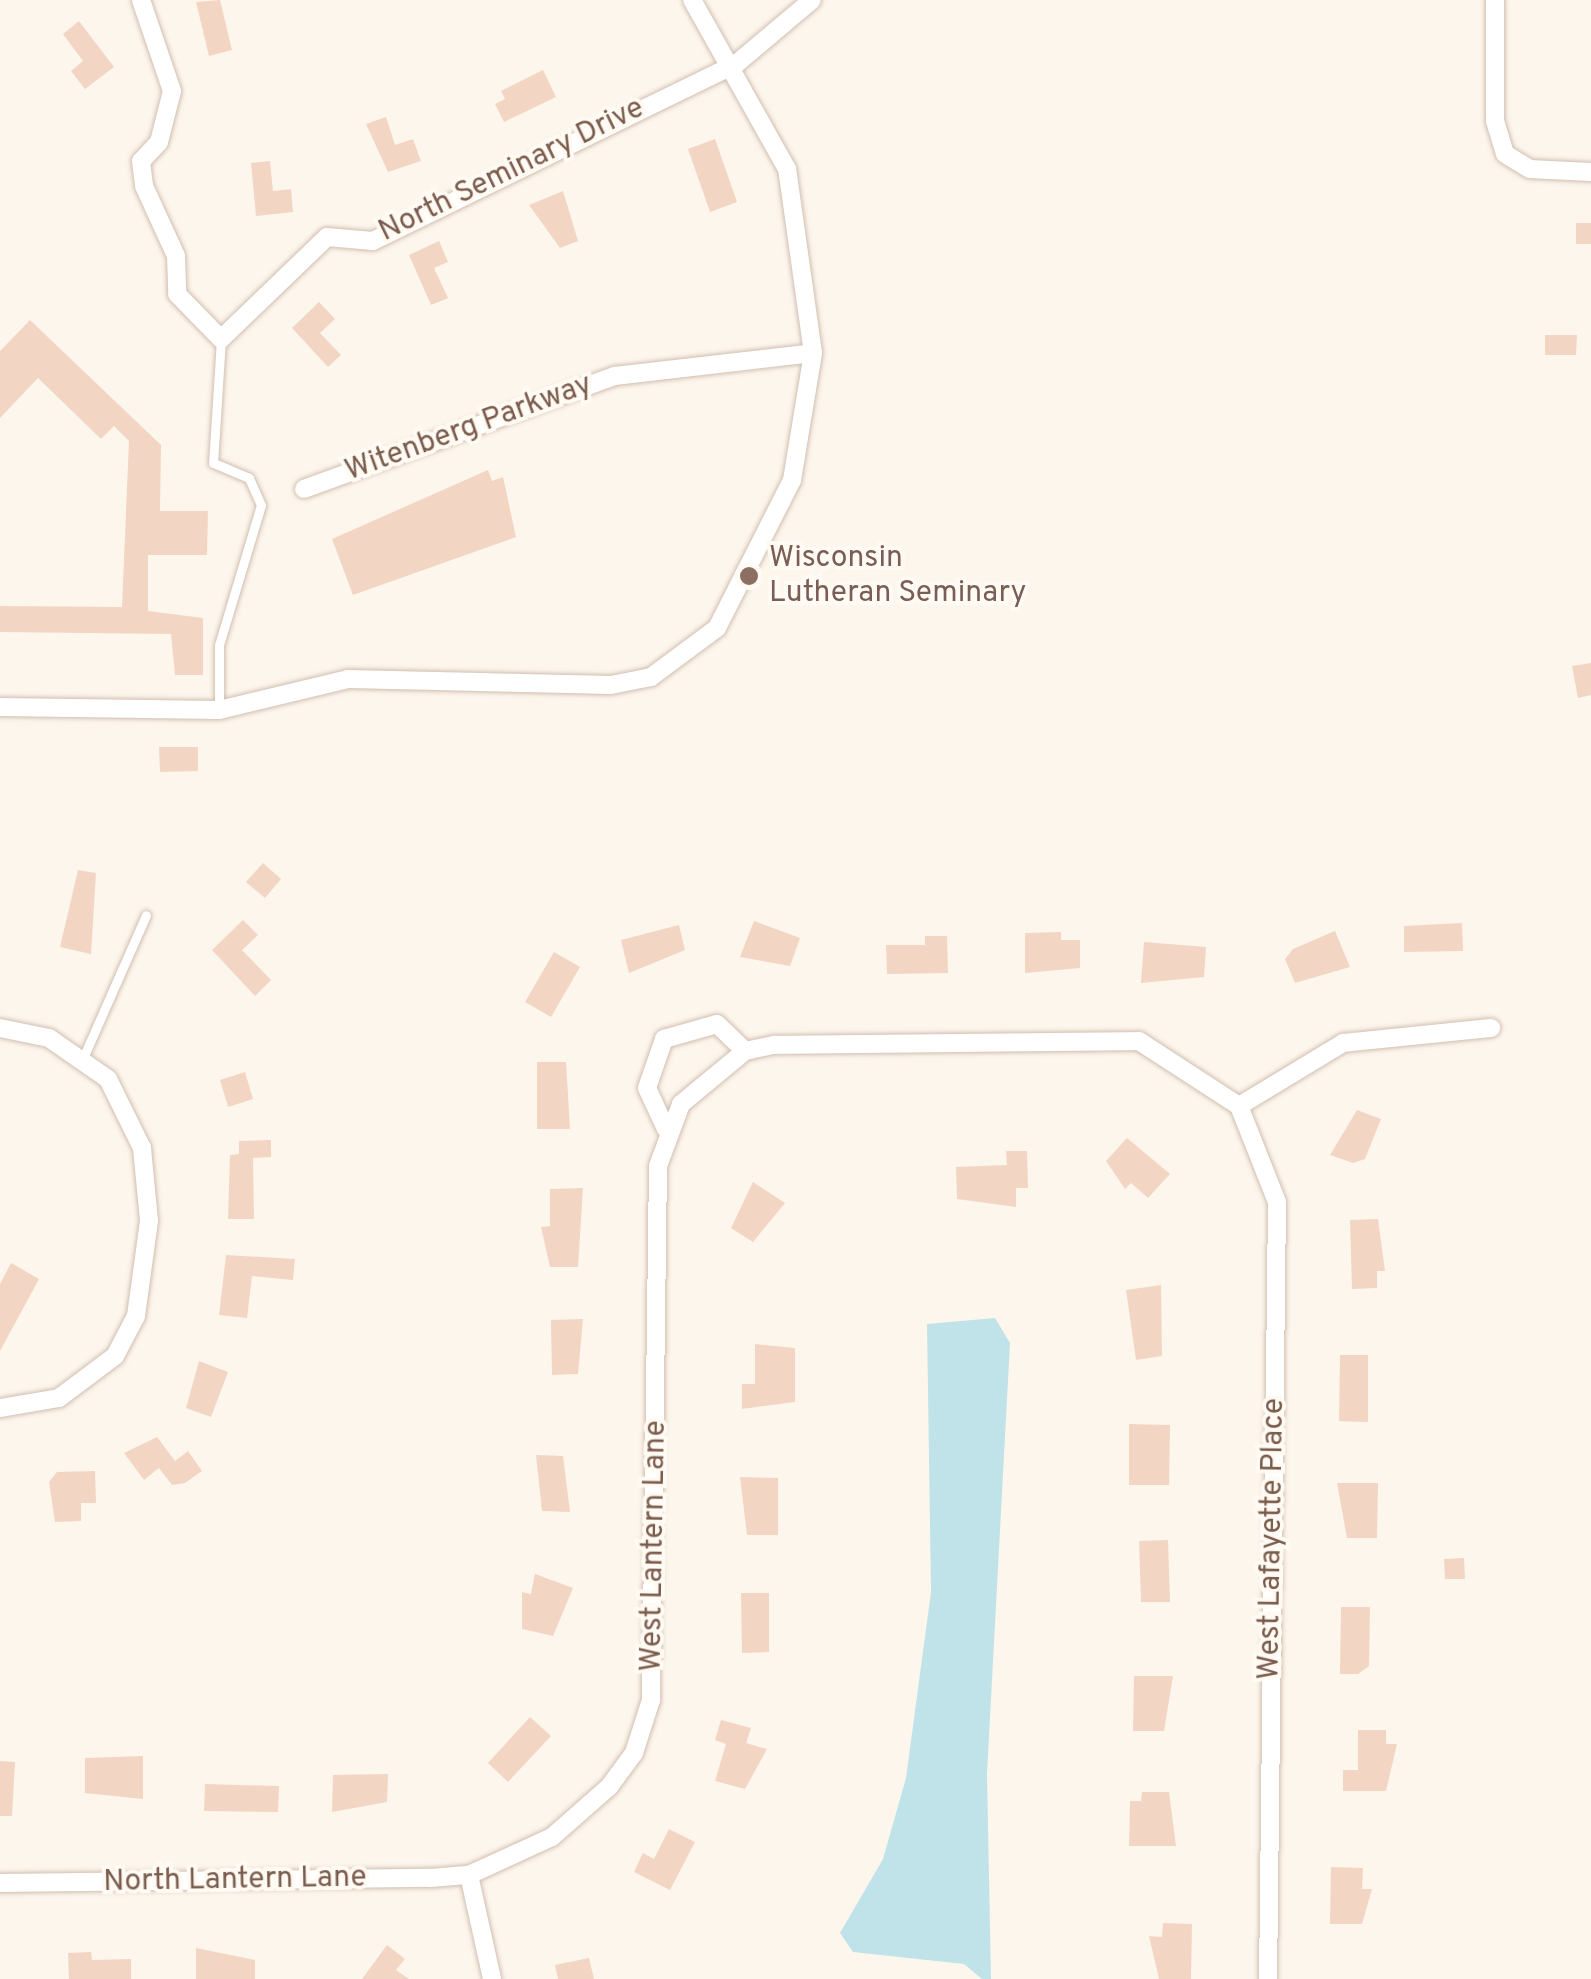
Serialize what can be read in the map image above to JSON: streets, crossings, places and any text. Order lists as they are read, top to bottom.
{
  "streets": {
    "street": [
      "North Seminary Drive",
      "Witenberg Parkway",
      "West Lafayette Place",
      "West Lantern Lane",
      "North Lantern Lane"
    ]
  },
  "crossings": [
    ["West Lantern Lane", "North Lantern Lane"]
  ],
  "places": ["Wisconsin Lutheran Seminary"]
}
